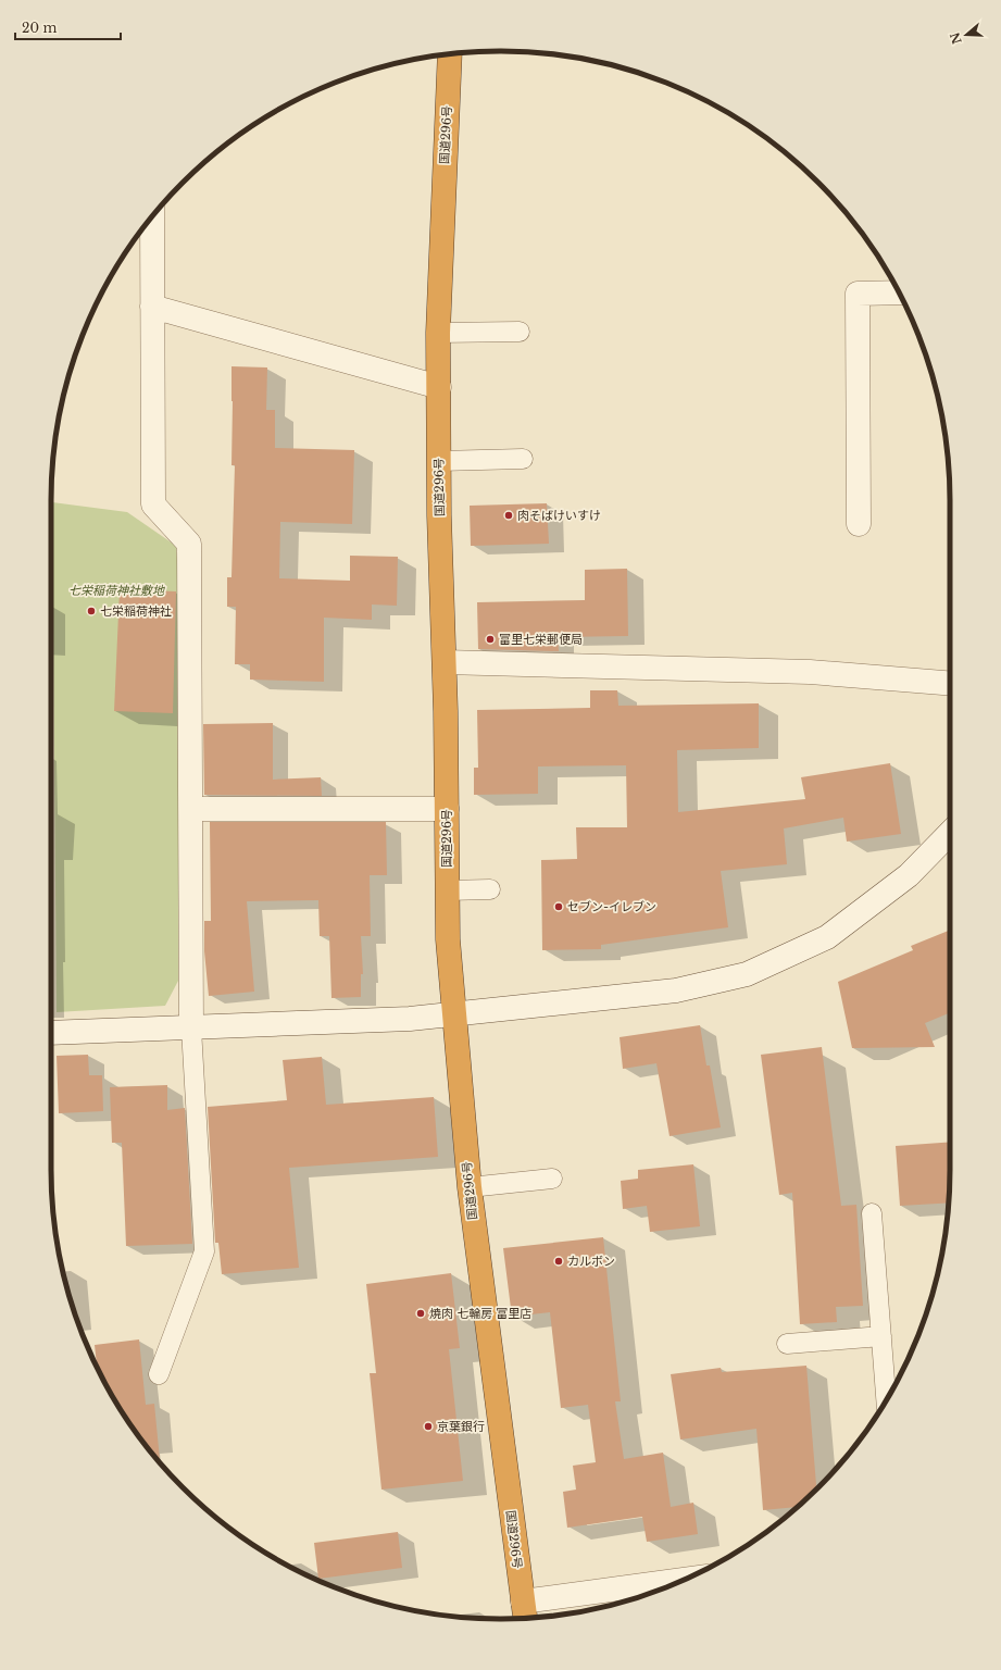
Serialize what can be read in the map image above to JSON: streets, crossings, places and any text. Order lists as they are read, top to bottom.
{
  "streets": {
    "highway": ["国道296号"]
  },
  "parks": ["七栄稲荷神社敷地"],
  "places": [
    "肉そばけいすけ",
    "七栄稲荷神社",
    "富里七栄郵便局",
    "セブン-イレブン",
    "カルボン",
    "焼肉 七輪房 富里店",
    "京葉銀行"
  ],
  "scale_bar": "20 m",
  "north": "left"
}
